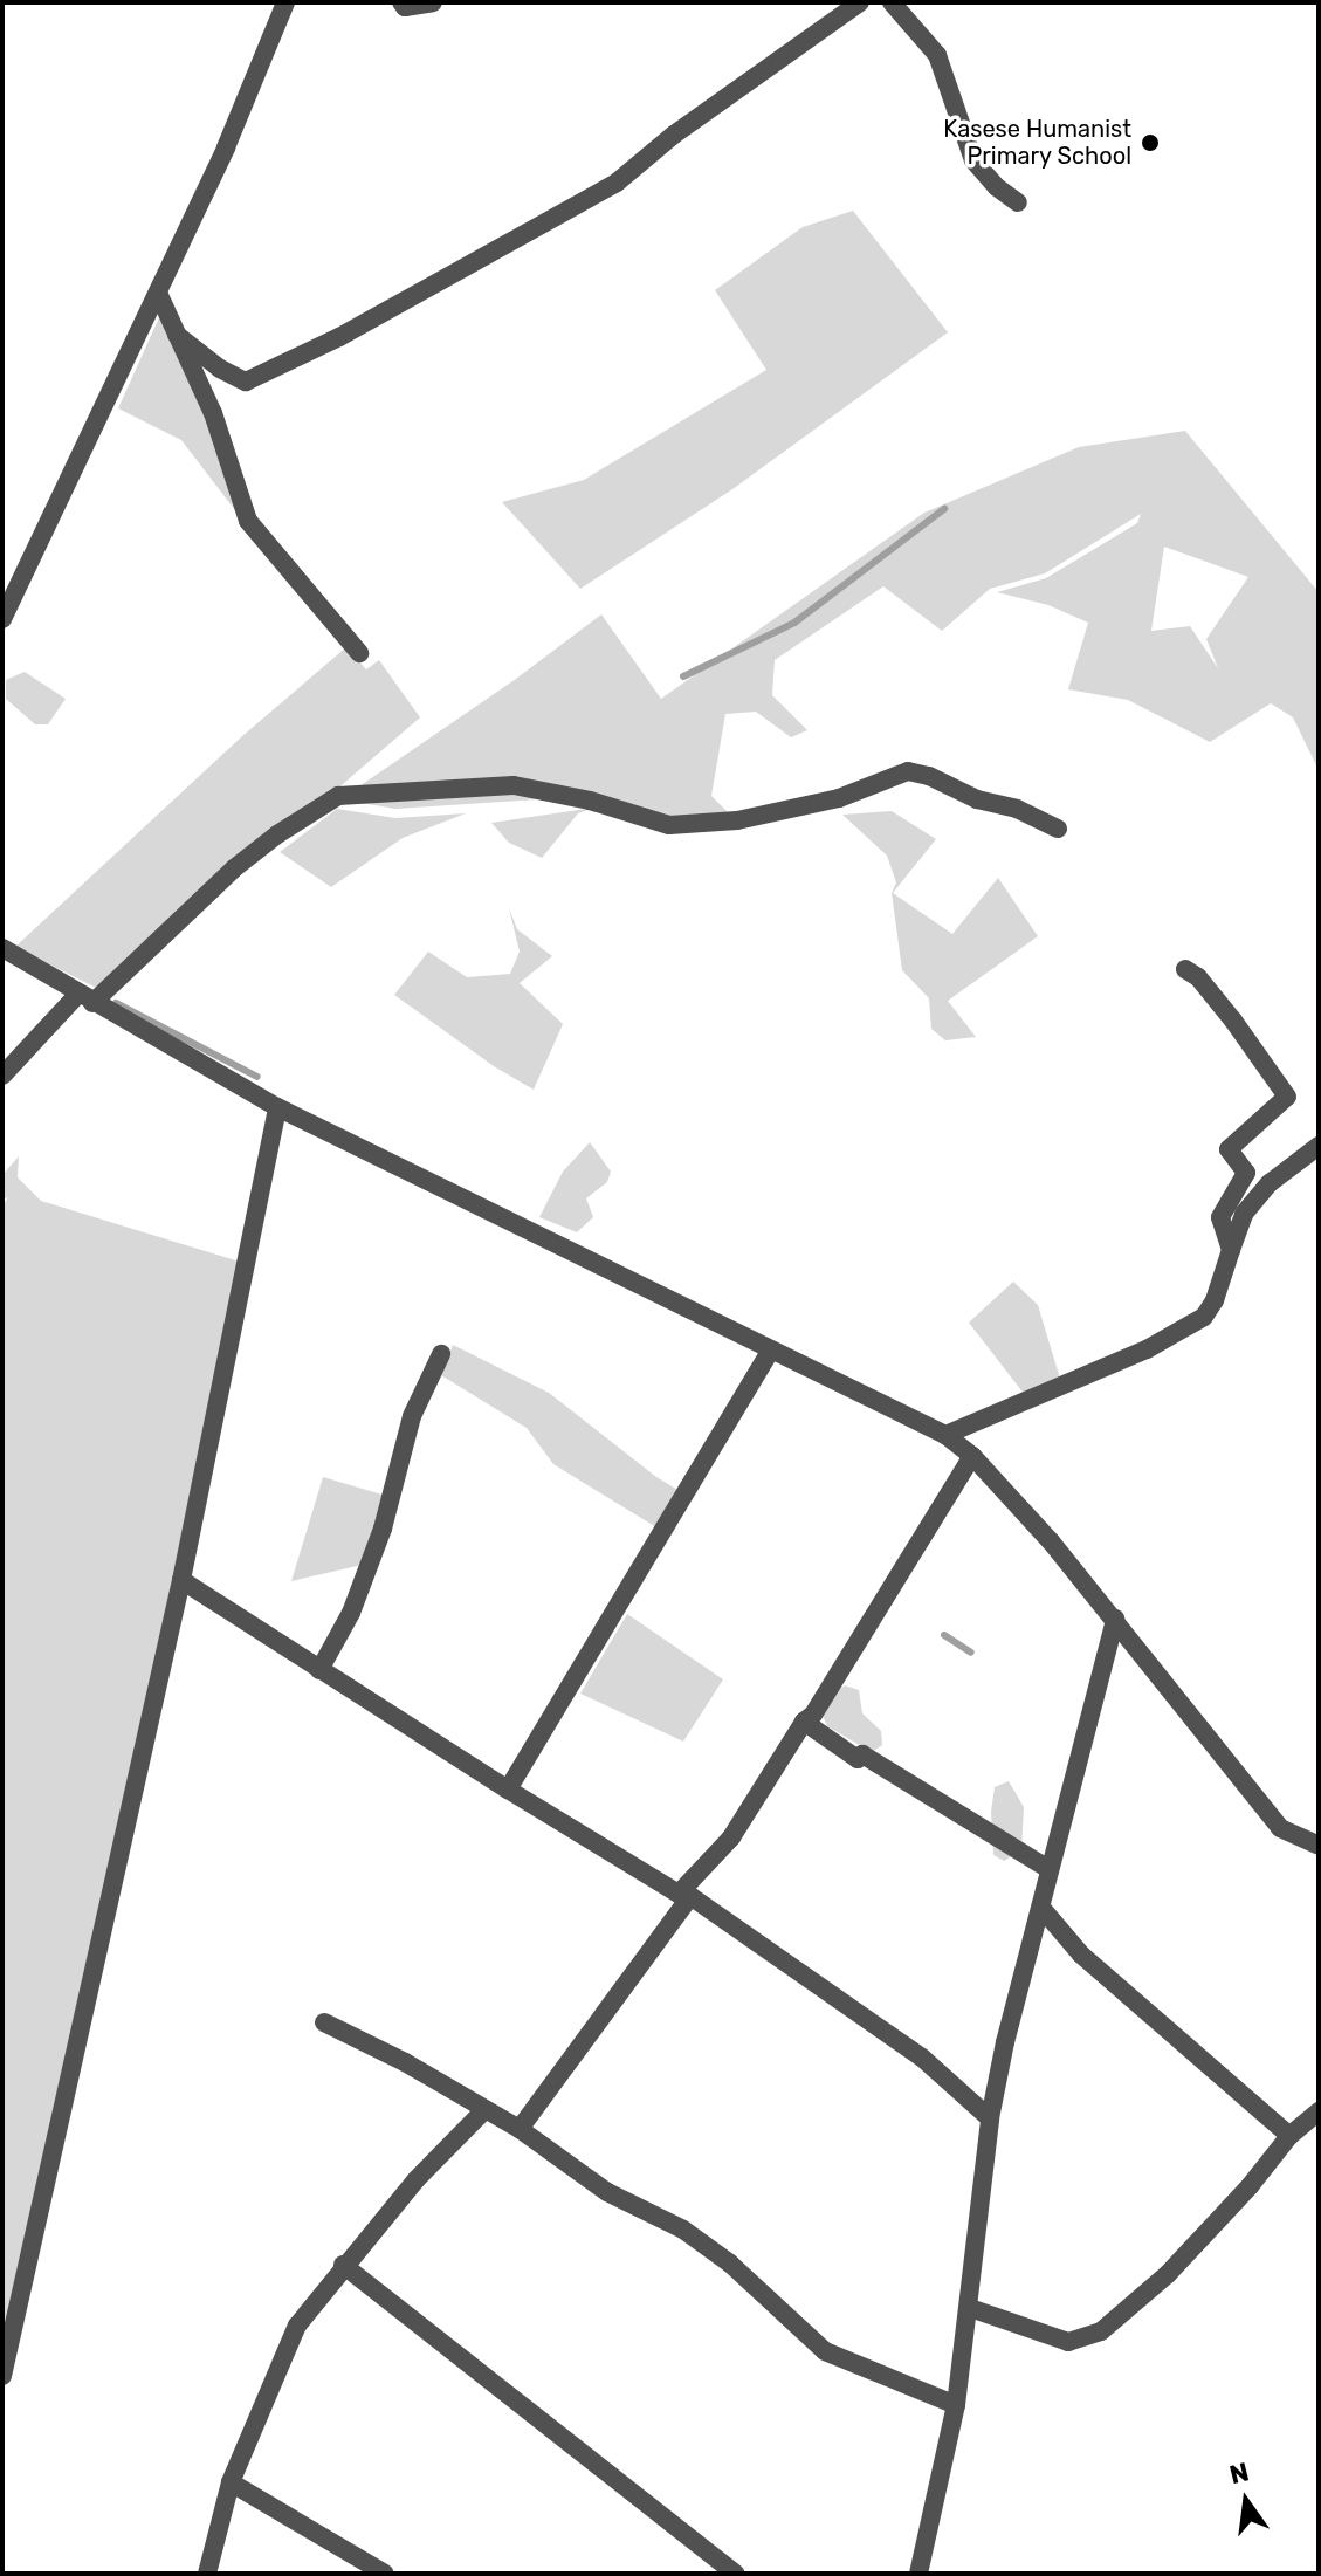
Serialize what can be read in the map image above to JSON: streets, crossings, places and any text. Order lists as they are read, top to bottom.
{
  "places": ["Kasese Humanist Primary School"],
  "north": "top"
}
